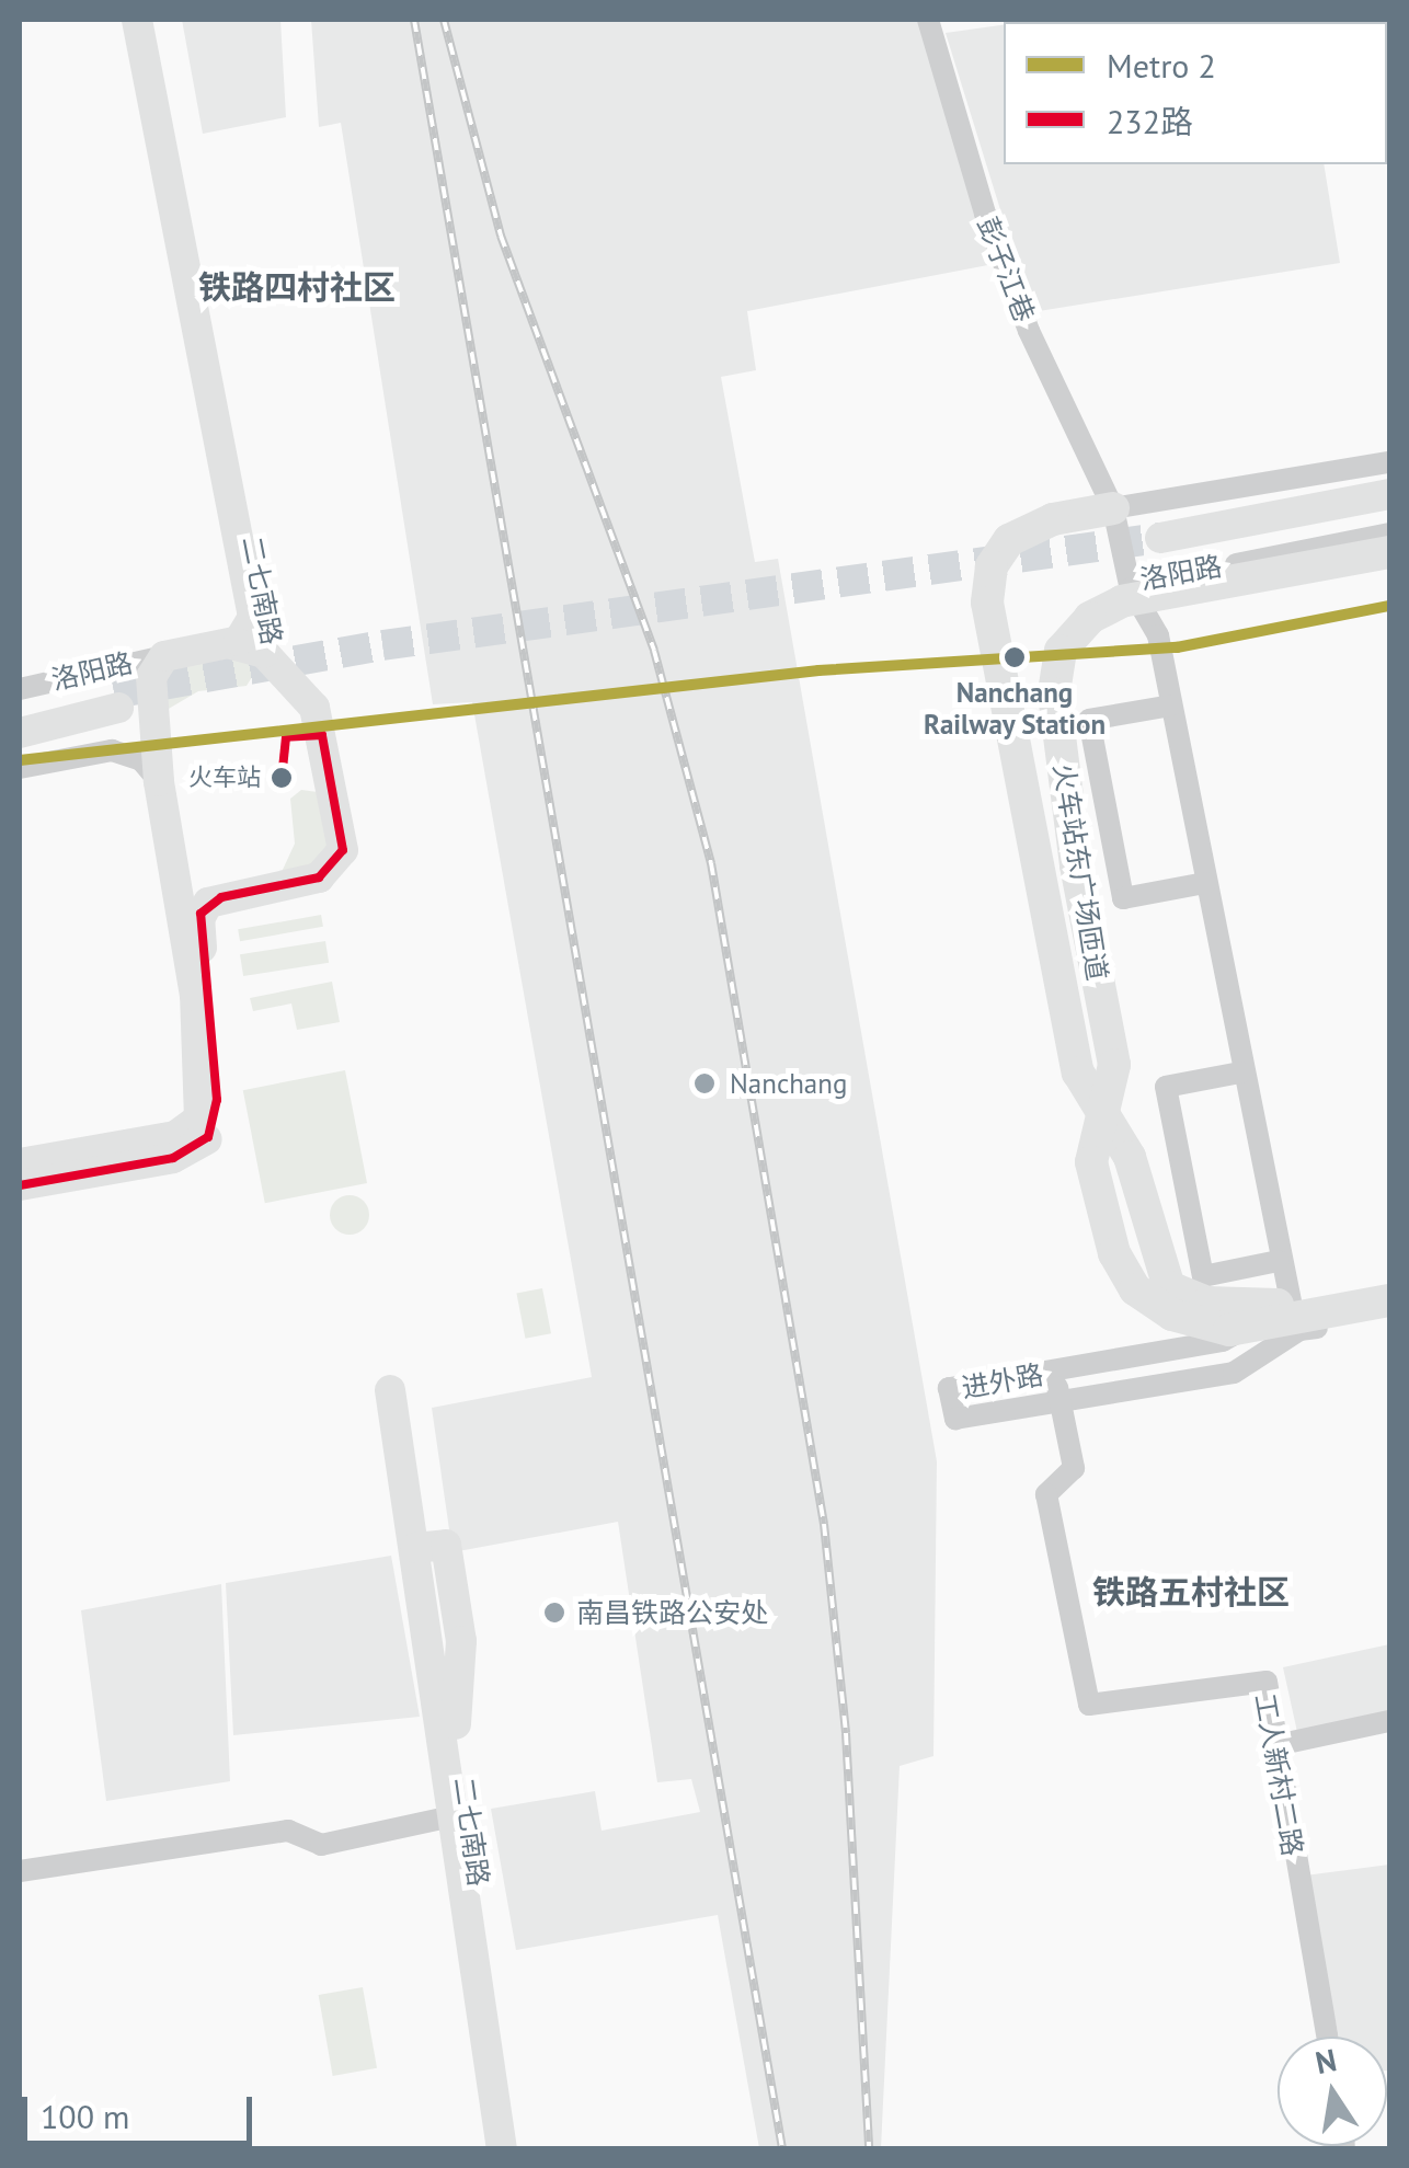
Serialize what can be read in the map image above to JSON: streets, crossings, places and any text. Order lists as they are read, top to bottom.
{
  "streets": {
    "highway": ["火车站东广场匝道"],
    "main road": ["洛阳路", "二七南路"],
    "street": ["彭子江巷", "进外路", "工人新村二路"]
  },
  "crossings": [
    ["彭子江巷", "洛阳路"],
    ["彭子江巷", "火车站东广场匝道"],
    ["洛阳路", "二七南路"],
    ["洛阳路", "火车站东广场匝道"],
    ["火车站东广场匝道", "进外路"],
    ["进外路", "工人新村二路"]
  ],
  "districts": ["铁路四村社区", "铁路五村社区"],
  "places": [
    "Nanchang Railway Station",
    "火车站",
    "Nanchang",
    "南昌铁路公安处"
  ],
  "lines": ["metro line 2", "transit line 232路"],
  "legend": ["Metro 2", "232路"],
  "scale_bar": "100 m",
  "north": "top"
}
